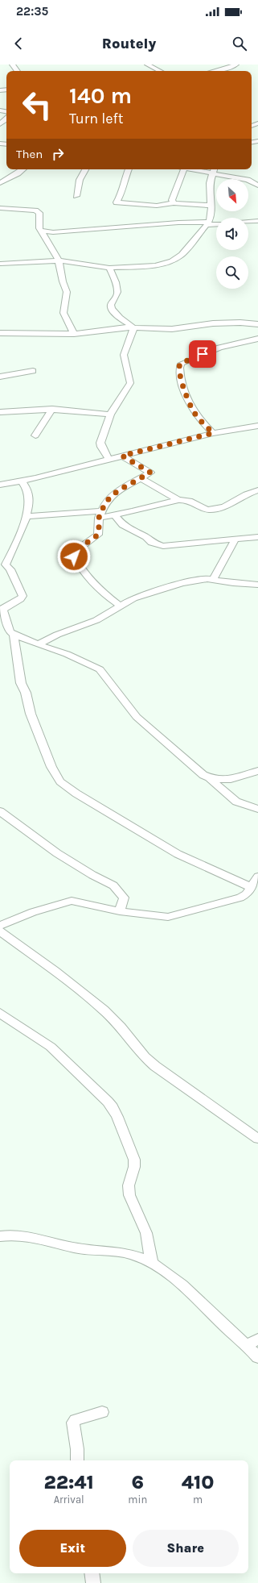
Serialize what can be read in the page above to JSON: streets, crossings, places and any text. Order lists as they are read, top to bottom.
{
  "north": "bottom right",
  "page": {
    "status": "22:35",
    "header": "Routely",
    "turn": ["140 m", "Turn left"],
    "then": "Then",
    "eta": [
      "22:41",
      "Arrival",
      "6",
      "min",
      "410",
      "m"
    ],
    "buttons": ["Exit", "Share"]
  }
}
